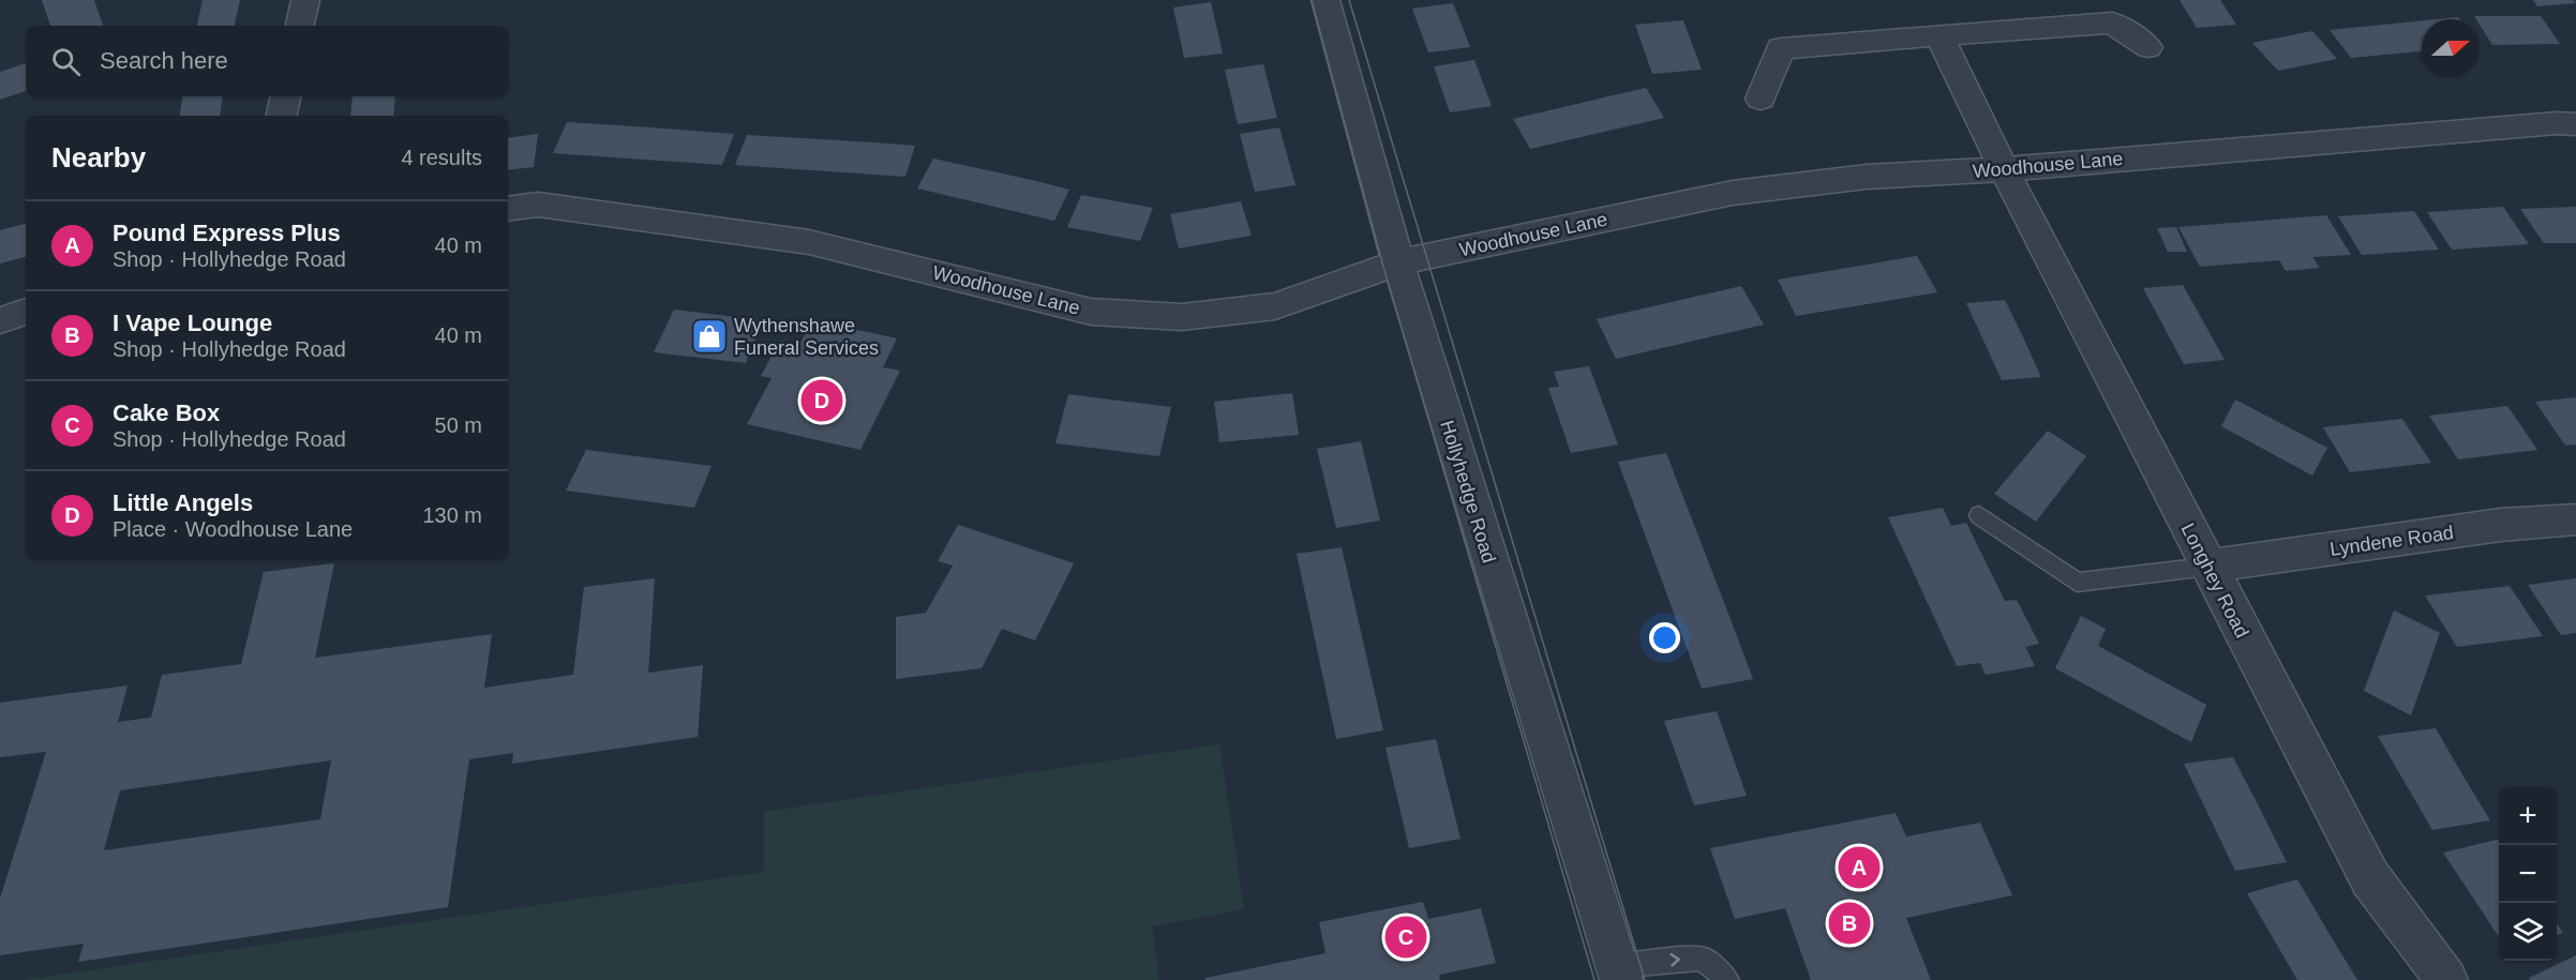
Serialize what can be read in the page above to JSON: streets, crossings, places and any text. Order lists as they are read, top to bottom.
{
  "streets": {
    "street": [
      "Woodhouse Lane",
      "Hollyhedge Road",
      "Lyndene Road",
      "Longhey Road"
    ]
  },
  "crossings": [
    ["Woodhouse Lane", "Hollyhedge Road"],
    ["Woodhouse Lane", "Longhey Road"],
    ["Lyndene Road", "Longhey Road"]
  ],
  "places": {
    "shop": ["Wythenshawe Funeral Services"]
  },
  "north": "right",
  "page": {
    "search": "Search here",
    "heading": ["Nearby", "4 results"],
    "list": [
      {
        "mark": "A",
        "name": "Pound Express Plus",
        "note": "Shop · Hollyhedge Road",
        "value": "40 m"
      },
      {
        "mark": "B",
        "name": "I Vape Lounge",
        "note": "Shop · Hollyhedge Road",
        "value": "40 m"
      },
      {
        "mark": "C",
        "name": "Cake Box",
        "note": "Shop · Hollyhedge Road",
        "value": "50 m"
      },
      {
        "mark": "D",
        "name": "Little Angels",
        "note": "Place · Woodhouse Lane",
        "value": "130 m"
      }
    ],
    "pins": [
      "D",
      "A",
      "B",
      "C"
    ],
    "map_buttons": ["+", "−"]
  }
}
